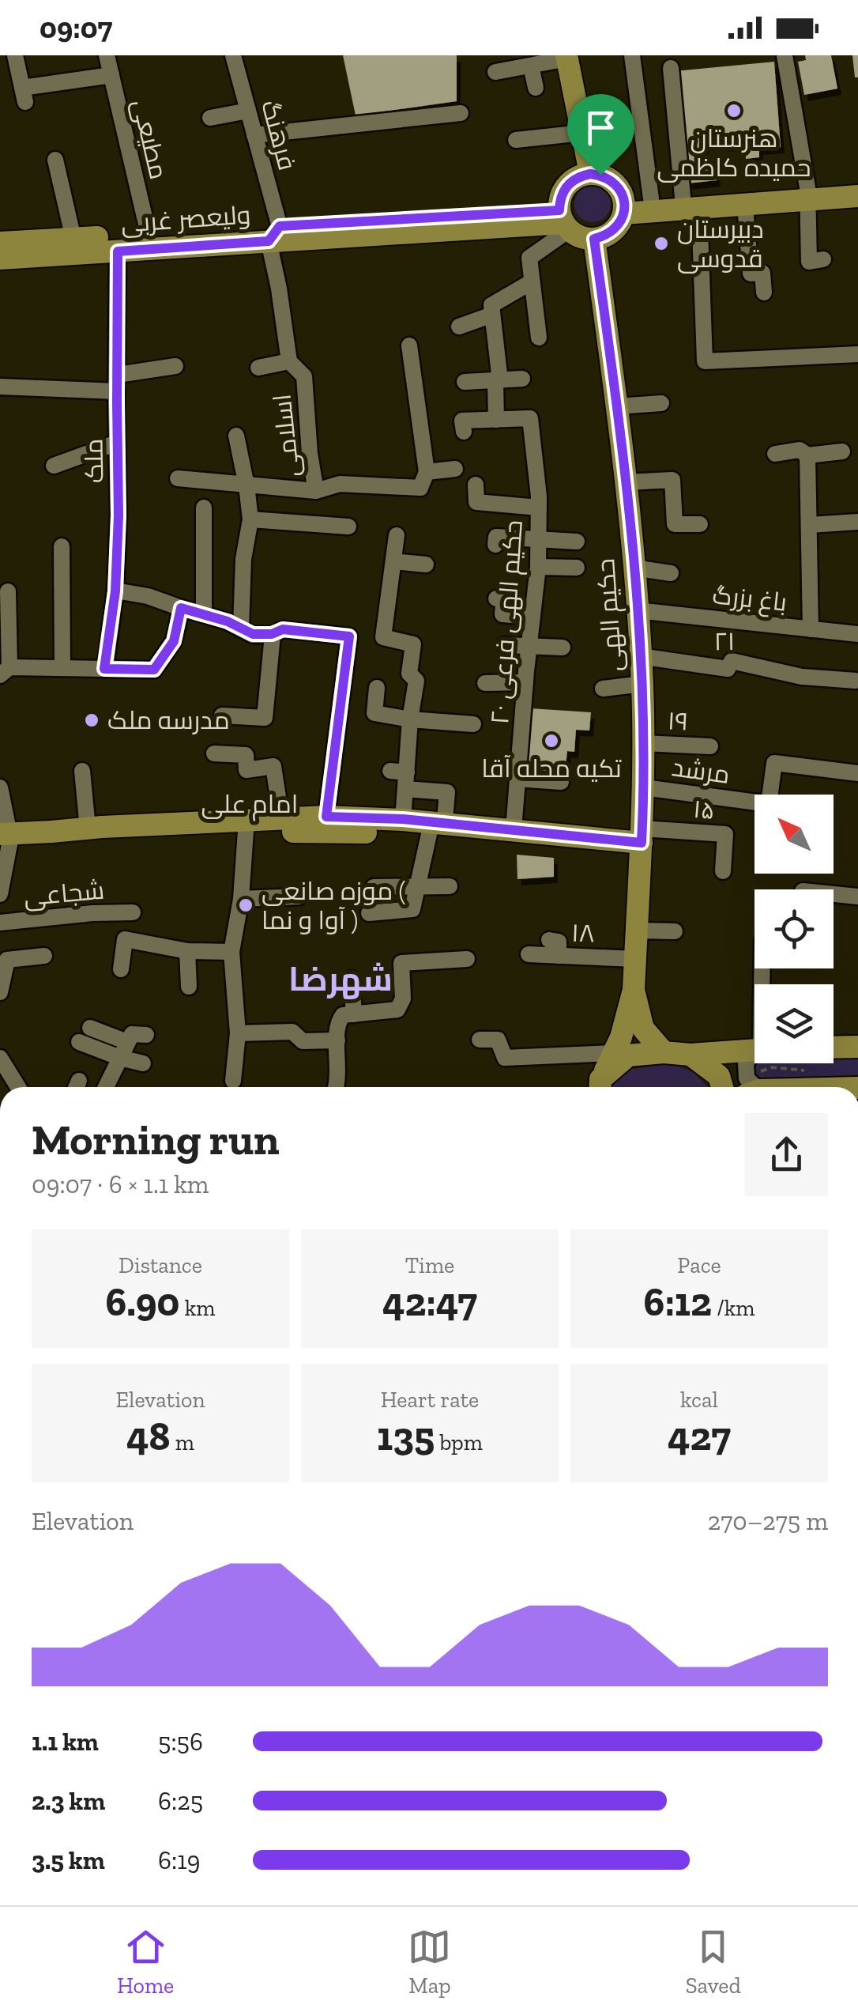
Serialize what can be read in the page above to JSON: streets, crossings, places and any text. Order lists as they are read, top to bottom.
{
  "streets": {
    "main road": ["ولیعصر غربی", "حکیم الهی", "امام علی"],
    "street": [
      "فرهنگ",
      "مطیعی",
      "اسلامی",
      "ملک",
      "باغ بزرگ",
      "حکیم الهی فرعی ۲۰",
      "۲۱",
      "۱۹",
      "مرشد",
      "۱۵",
      "شجاعی",
      "۱۸"
    ]
  },
  "crossings": [
    ["فرهنگ", "ولیعصر غربی"],
    ["فرهنگ", "اسلامی"],
    ["مطیعی", "ولیعصر غربی"],
    ["ولیعصر غربی", "اسلامی"],
    ["ولیعصر غربی", "ملک"],
    ["ولیعصر غربی", "حکیم الهی"],
    ["باغ بزرگ", "حکیم الهی"],
    ["حکیم الهی", "۲۱"],
    ["حکیم الهی", "۱۹"],
    ["حکیم الهی", "مرشد"],
    ["حکیم الهی", "امام علی"],
    ["حکیم الهی", "۱۵"],
    ["حکیم الهی", "۱۸"],
    ["امام علی", "۱۵"]
  ],
  "districts": ["شهرضا"],
  "places": [
    "هنرستان حمیده کاظمی",
    "دبیرستان قدوسی",
    "مدرسه ملک",
    "تکیه محله آقا",
    "موزه صانعی ( آوا و نما )"
  ],
  "north": "top left",
  "page": {
    "status": "09:07",
    "heading": ["Morning run", "09:07 · 6 × 1.1 km"],
    "stats": [
      ["Distance", "6.90 km"],
      ["Time", "42:47"],
      ["Pace", "6:12 /km"],
      ["Elevation", "48 m"],
      ["Heart rate", "135 bpm"],
      ["kcal", "427"]
    ],
    "chart": ["Elevation", "270–275 m"],
    "list": [
      {
        "name": "1.1 km",
        "note": "5:56"
      },
      {
        "name": "2.3 km",
        "note": "6:25"
      },
      {
        "name": "3.5 km",
        "note": "6:19"
      }
    ],
    "tabs": ["Home", "Map", "Saved"]
  }
}
